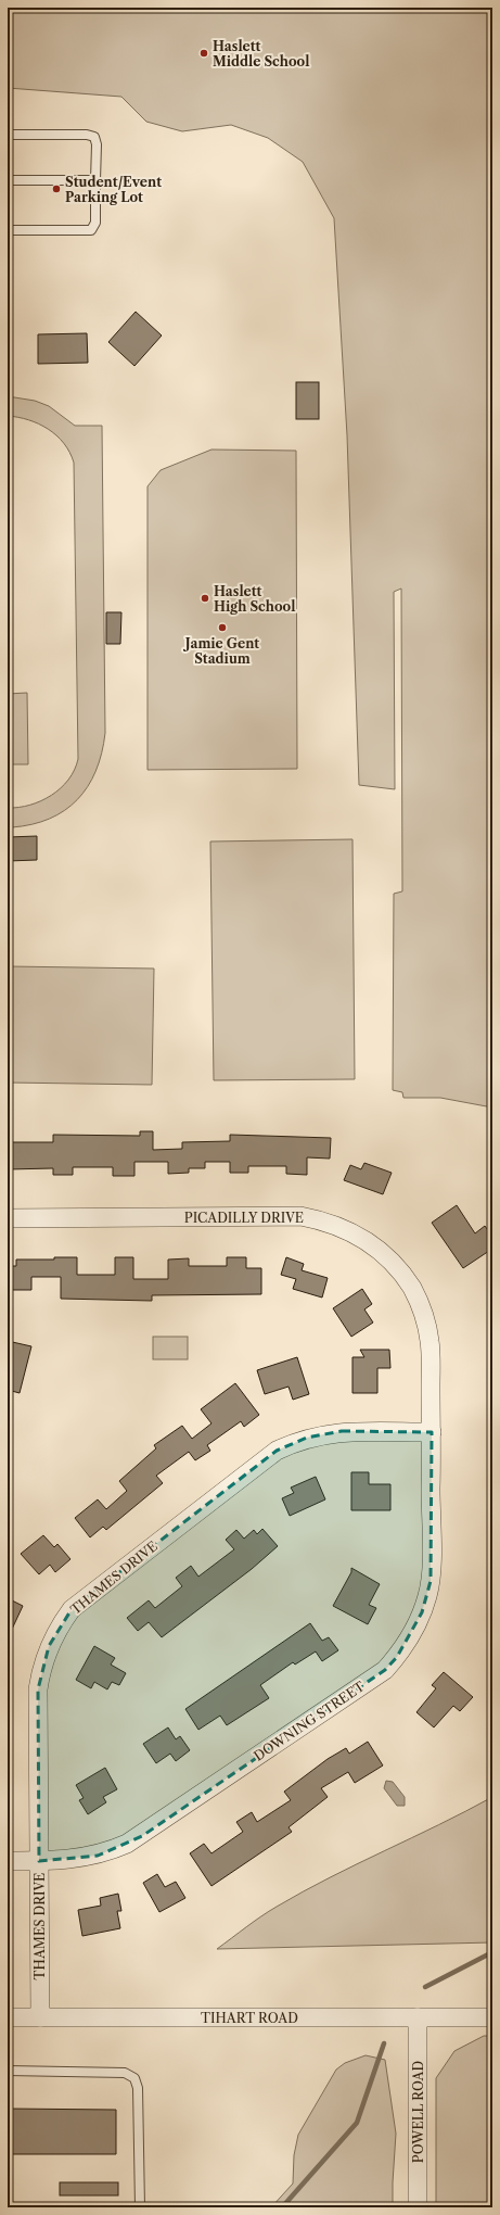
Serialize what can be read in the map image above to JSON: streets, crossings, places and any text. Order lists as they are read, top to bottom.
{
  "streets": {
    "street": [
      "PICADILLY DRIVE",
      "THAMES DRIVE",
      "DOWNING STREET",
      "TIHART ROAD",
      "POWELL ROAD"
    ]
  },
  "crossings": [
    ["PICADILLY DRIVE", "THAMES DRIVE"],
    ["PICADILLY DRIVE", "DOWNING STREET"],
    ["THAMES DRIVE", "DOWNING STREET"],
    ["THAMES DRIVE", "TIHART ROAD"],
    ["TIHART ROAD", "POWELL ROAD"]
  ],
  "places": [
    "Haslett Middle School",
    "Student/Event Parking Lot",
    "Haslett High School",
    "Jamie Gent Stadium"
  ]
}
